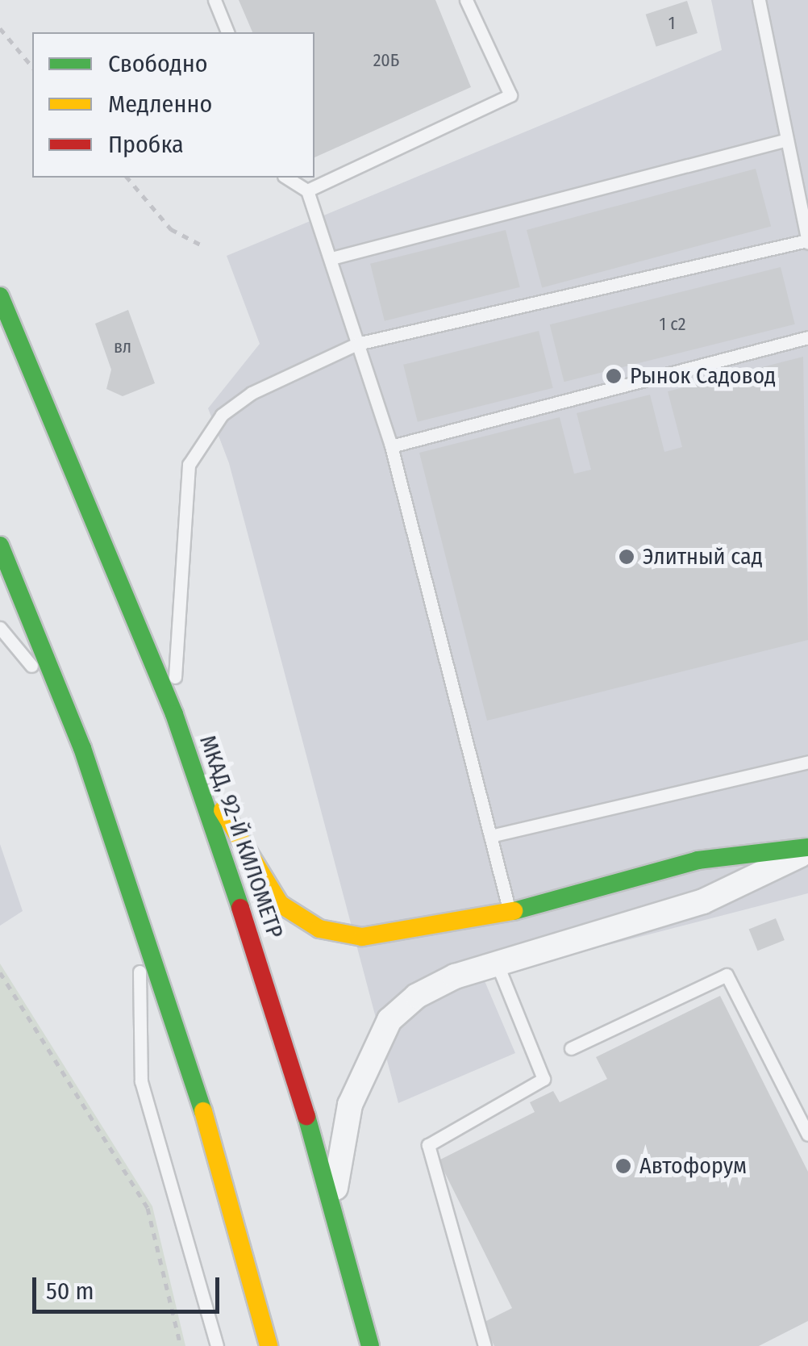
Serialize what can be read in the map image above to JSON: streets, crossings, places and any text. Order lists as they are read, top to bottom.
{
  "streets": {
    "main road": ["МКАД, 92-Й КИЛОМЕТР"]
  },
  "places": ["Рынок Садовод", "Элитный сад", "Автофорум"],
  "house_numbers": [
    "1",
    "20Б",
    "1 с2",
    "вл"
  ],
  "legend": ["Свободно", "Медленно", "Пробка"],
  "scale_bar": "50 m"
}
